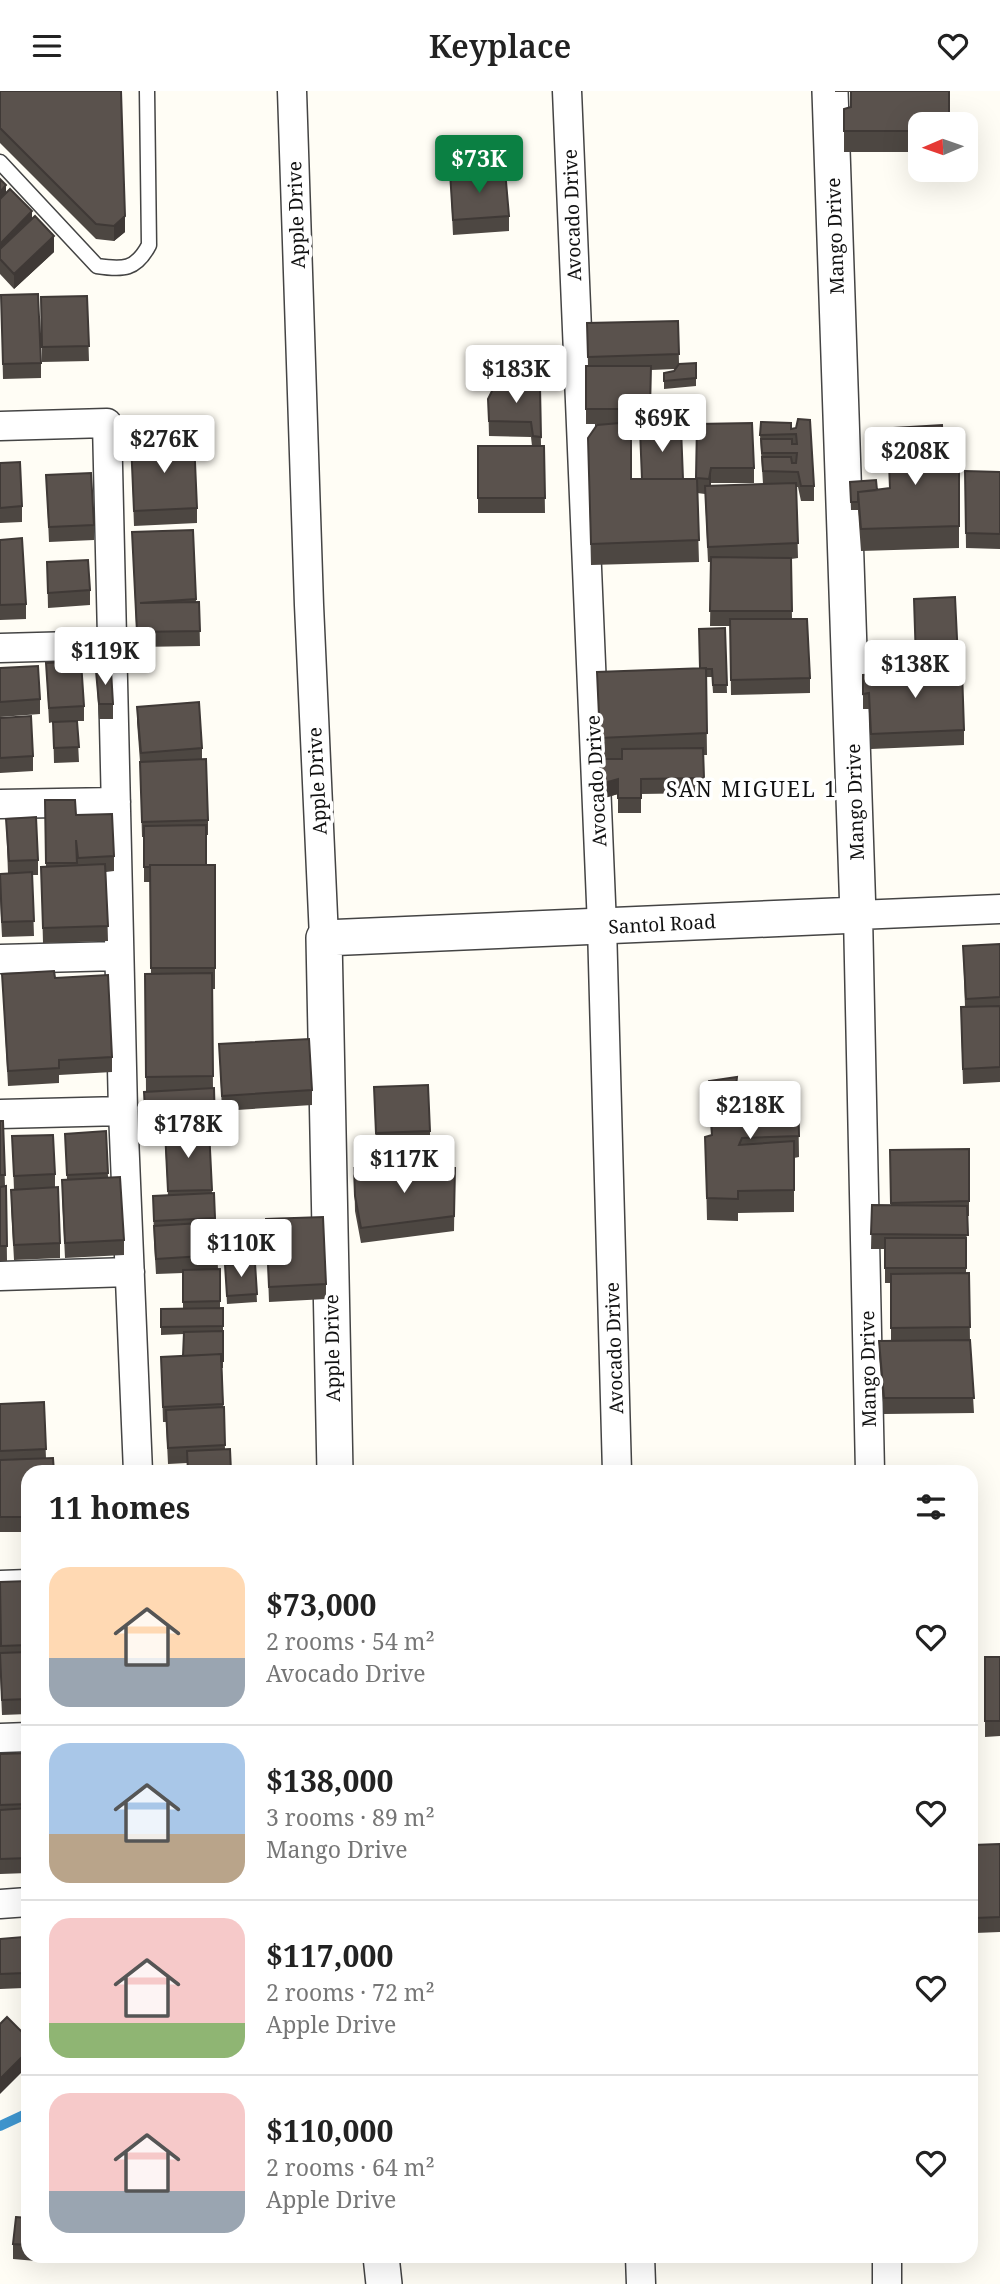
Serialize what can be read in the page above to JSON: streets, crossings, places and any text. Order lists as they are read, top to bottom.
{
  "streets": {
    "street": [
      "Apple Drive",
      "Avocado Drive",
      "Mango Drive",
      "Santol Road"
    ]
  },
  "crossings": [
    ["Apple Drive", "Santol Road"],
    ["Avocado Drive", "Santol Road"],
    ["Mango Drive", "Santol Road"]
  ],
  "districts": ["SAN MIGUEL 1"],
  "north": "left",
  "page": {
    "header": "Keyplace",
    "price": [
      "$73K",
      "$183K",
      "$69K",
      "$276K",
      "$208K",
      "$119K",
      "$138K",
      "$218K",
      "$178K",
      "$117K",
      "$110K"
    ],
    "heading": "11 homes",
    "list": [
      {
        "name": "$73,000",
        "note": "2 rooms · 54 m² · Avocado Drive"
      },
      {
        "name": "$138,000",
        "note": "3 rooms · 89 m² · Mango Drive"
      },
      {
        "name": "$117,000",
        "note": "2 rooms · 72 m² · Apple Drive"
      },
      {
        "name": "$110,000",
        "note": "2 rooms · 64 m² · Apple Drive"
      }
    ]
  }
}
